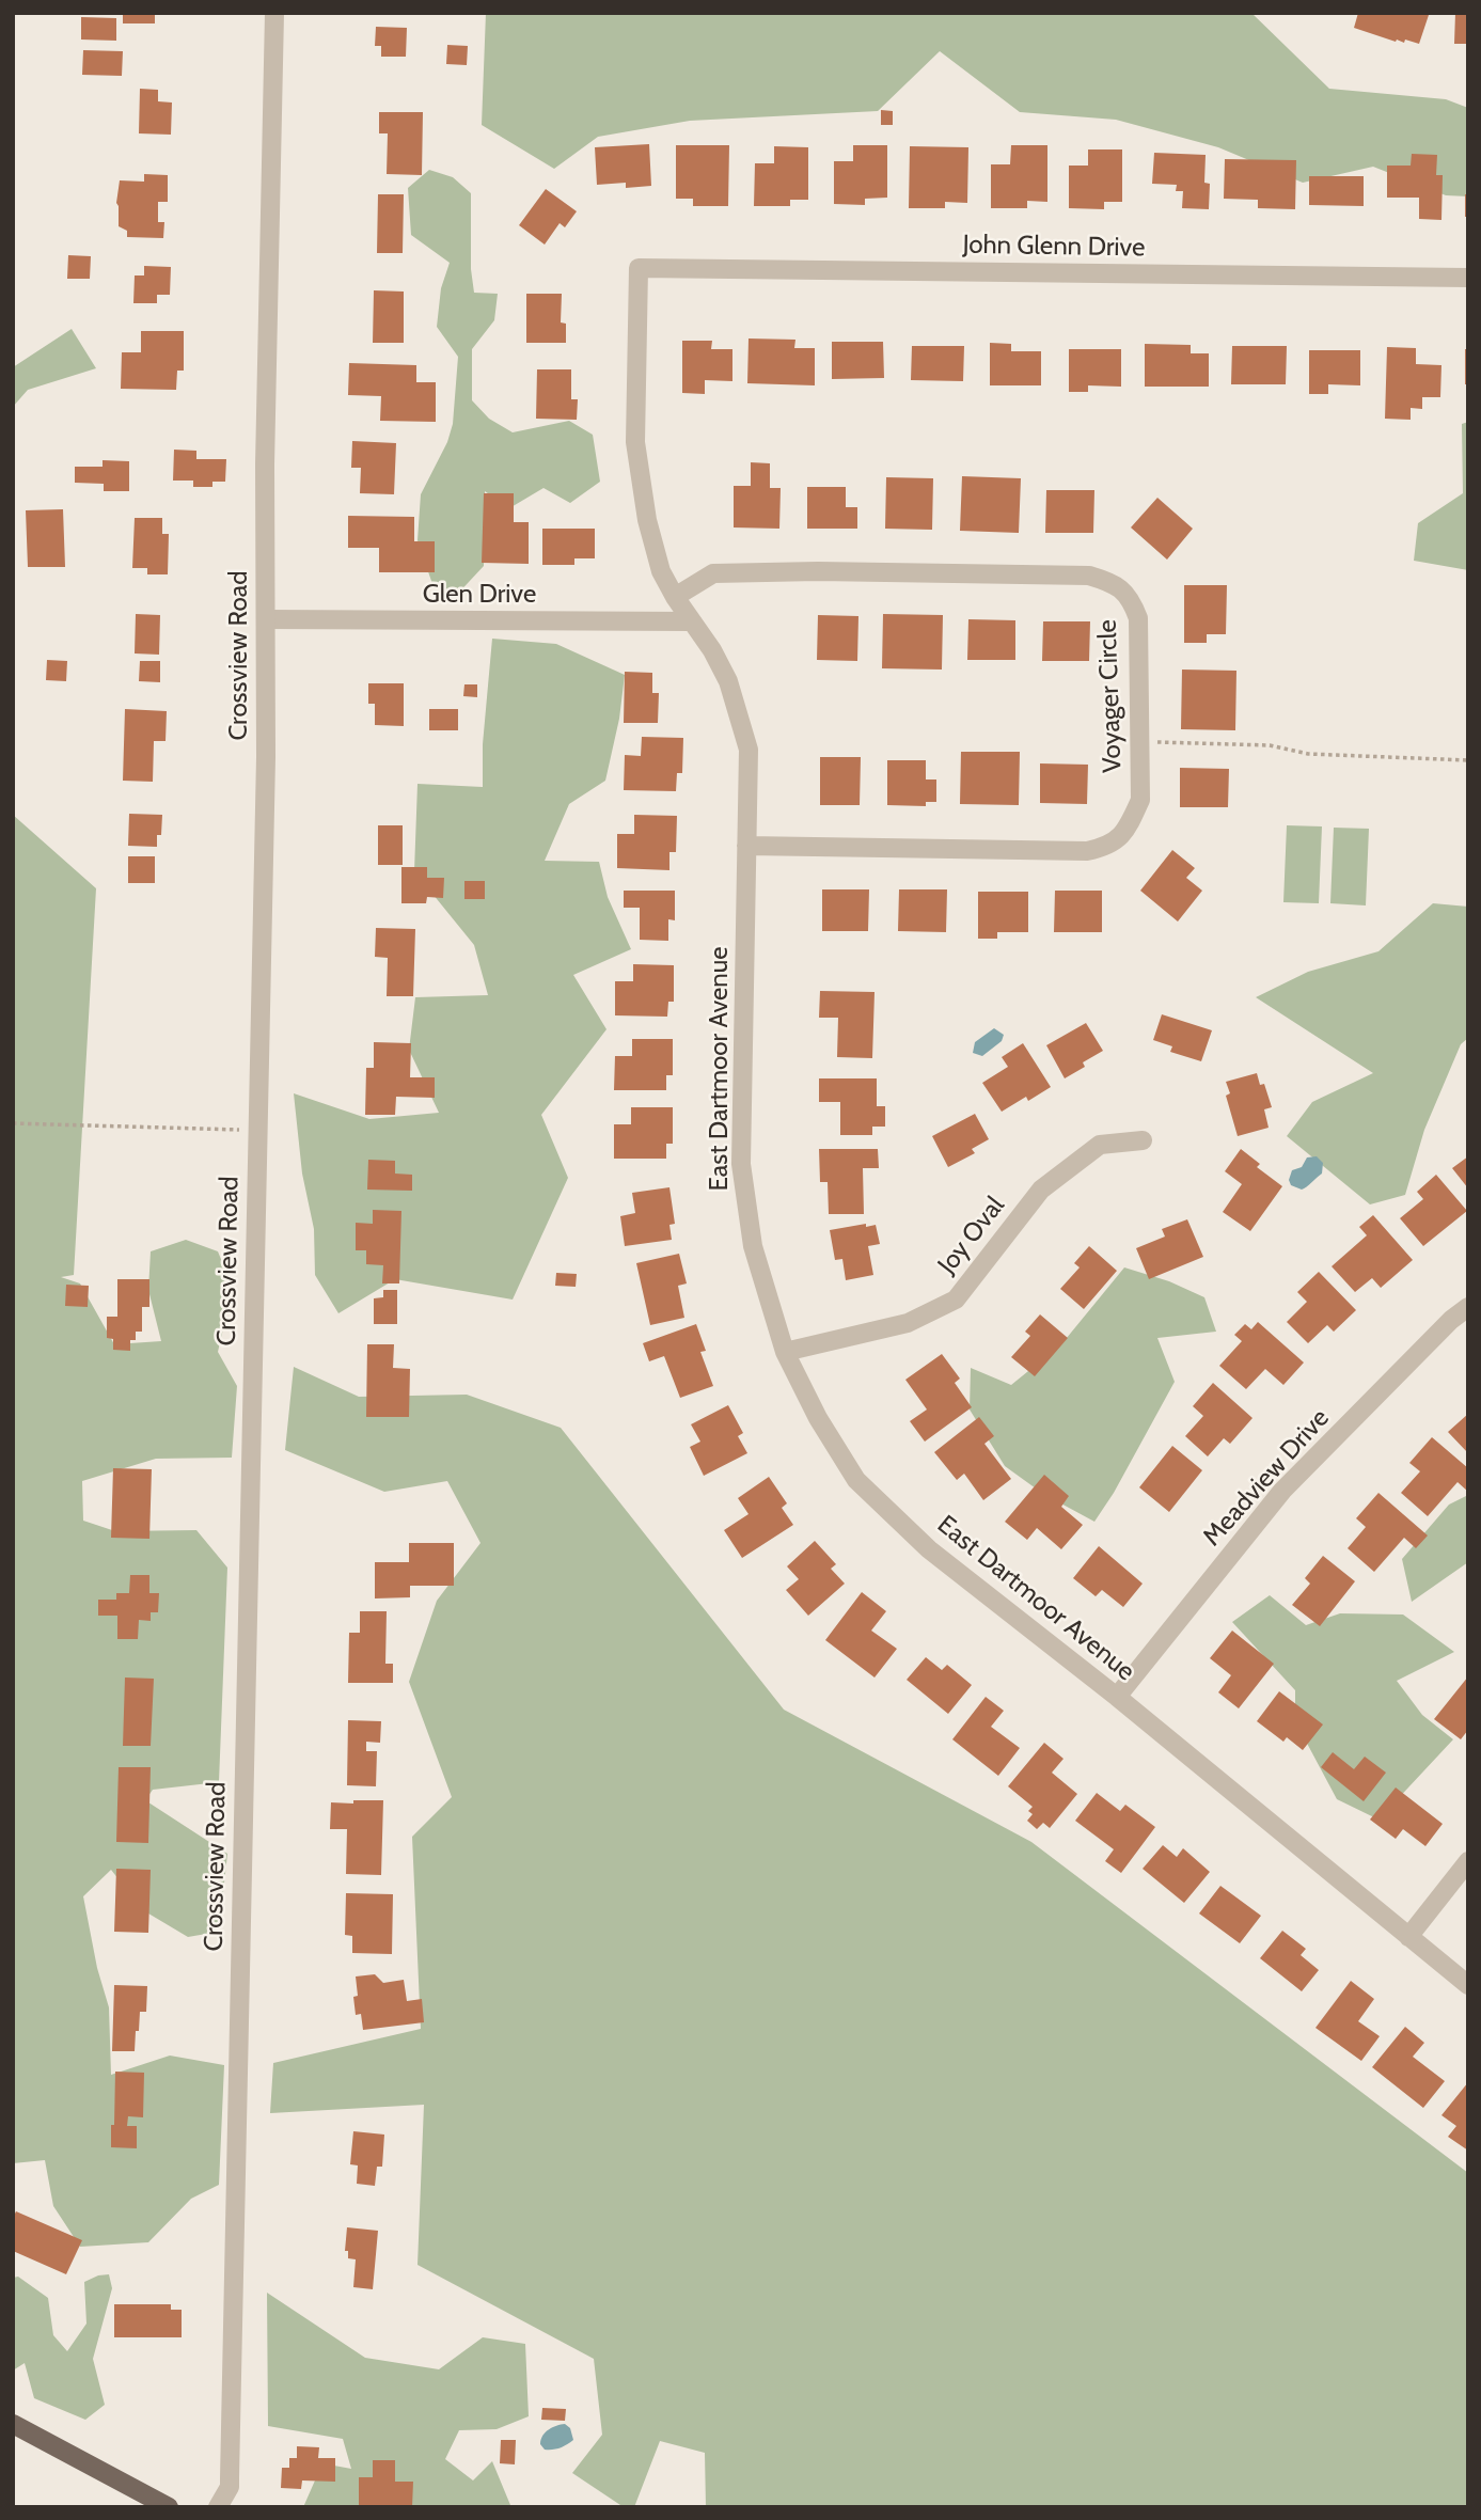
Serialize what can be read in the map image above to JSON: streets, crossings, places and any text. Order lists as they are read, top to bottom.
{
  "streets": {
    "street": [
      "John Glenn Drive",
      "Glen Drive",
      "Crossview Road",
      "Voyager Circle",
      "East Dartmoor Avenue",
      "Joy Oval",
      "Meadview Drive"
    ]
  },
  "crossings": [
    ["John Glenn Drive", "East Dartmoor Avenue"],
    ["Glen Drive", "Crossview Road"],
    ["Glen Drive", "East Dartmoor Avenue"],
    ["Voyager Circle", "East Dartmoor Avenue"],
    ["East Dartmoor Avenue", "Joy Oval"],
    ["East Dartmoor Avenue", "Meadview Drive"]
  ]
}
